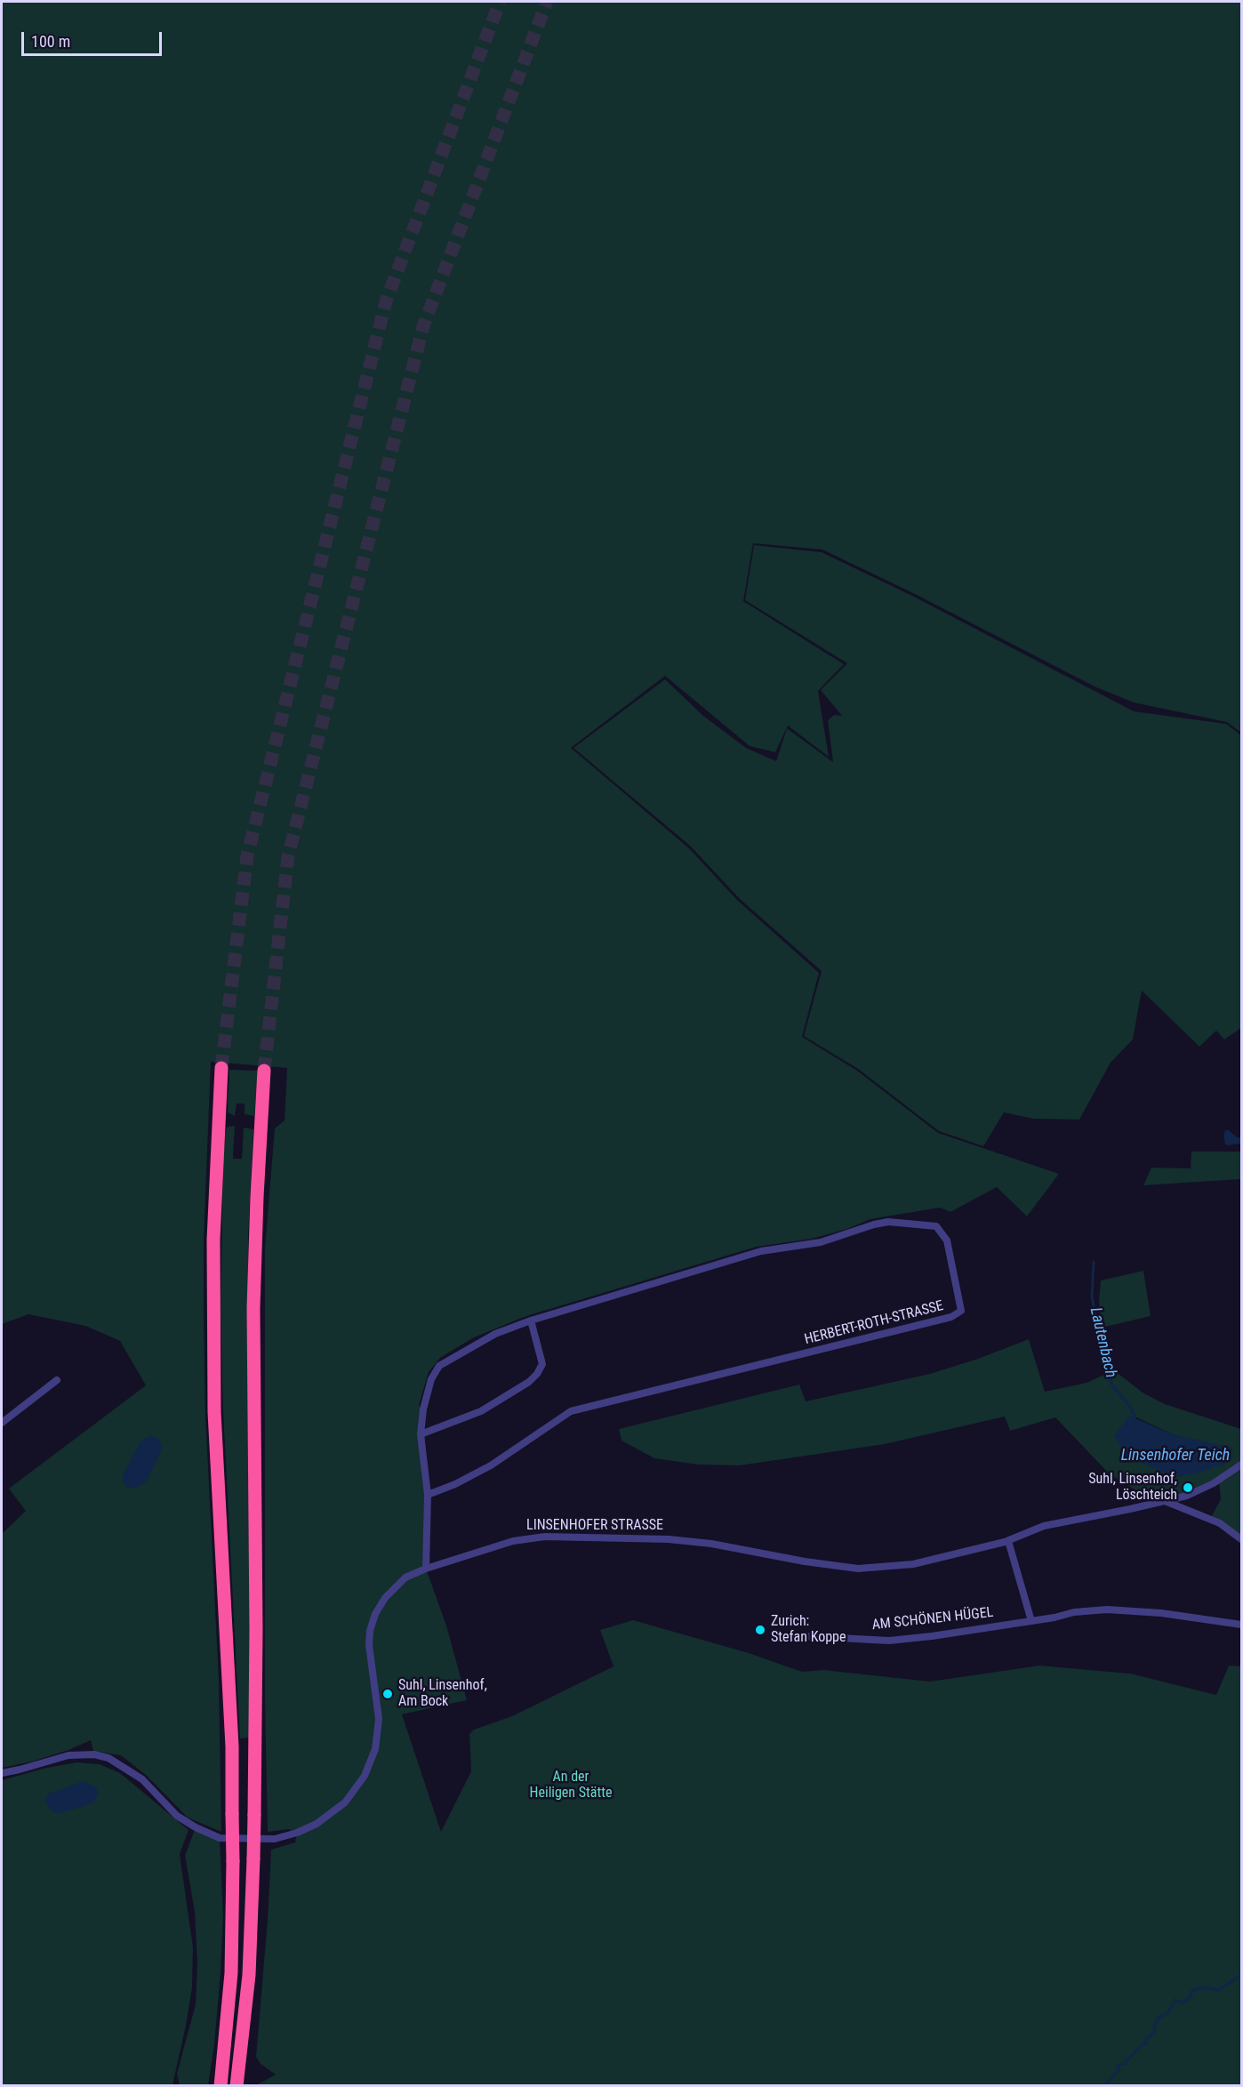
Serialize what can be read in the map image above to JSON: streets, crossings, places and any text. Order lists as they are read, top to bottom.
{
  "streets": {
    "street": ["HERBERT-ROTH-STRASSE", "LINSENHOFER STRASSE", "AM SCHÖNEN HÜGEL"]
  },
  "crossings": [
    ["HERBERT-ROTH-STRASSE", "LINSENHOFER STRASSE"]
  ],
  "water": ["Lautenbach", "Linsenhofer Teich"],
  "parks": ["An der Heiligen Stätte"],
  "places": ["Suhl, Linsenhof, Löschteich", "Zurich: Stefan Koppe", "Suhl, Linsenhof, Am Bock"],
  "scale_bar": "100 m"
}
